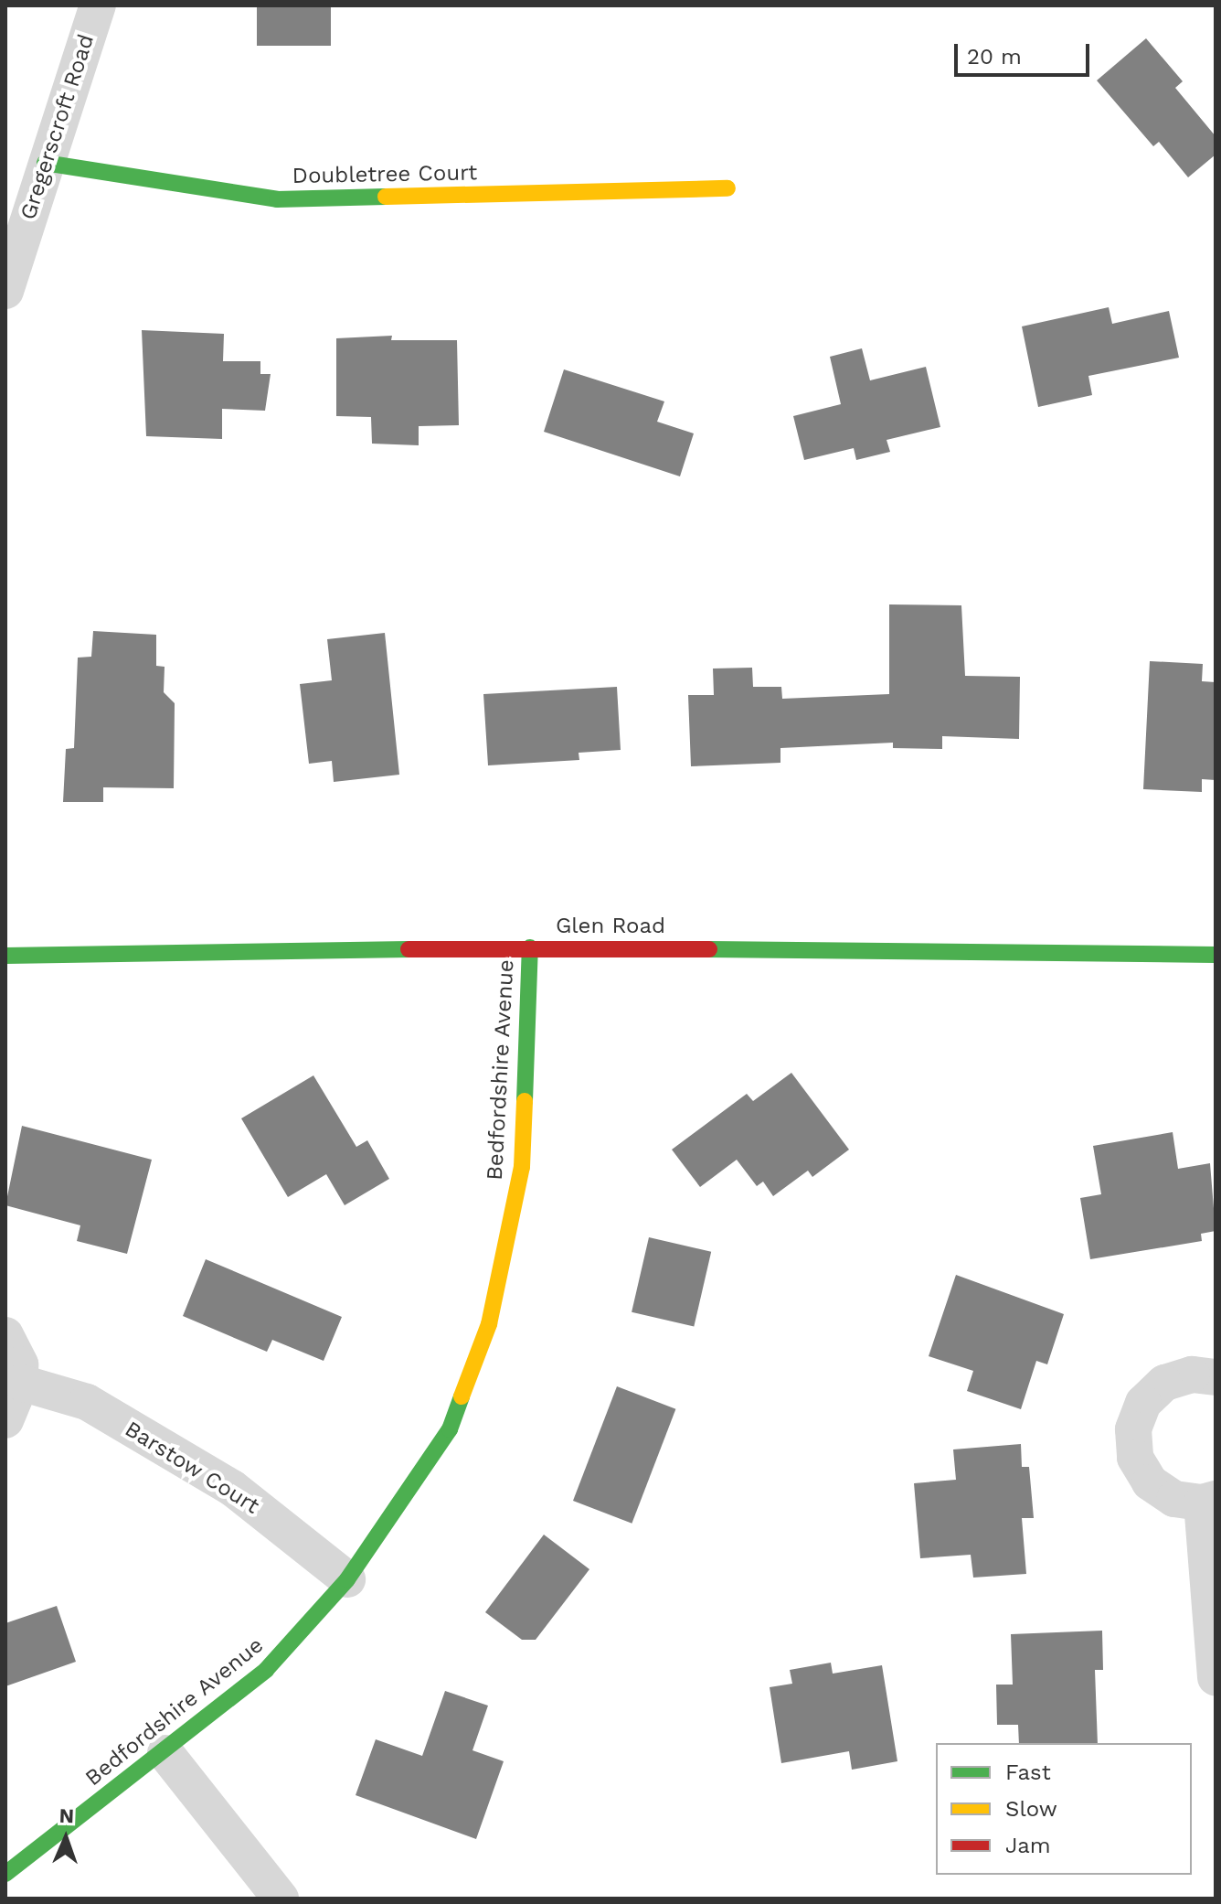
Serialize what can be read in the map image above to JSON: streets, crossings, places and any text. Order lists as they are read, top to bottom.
{
  "streets": {
    "street": [
      "Gregerscroft Road",
      "Doubletree Court",
      "Glen Road",
      "Bedfordshire Avenue",
      "Barstow Court"
    ]
  },
  "crossings": [
    ["Gregerscroft Road", "Doubletree Court"],
    ["Glen Road", "Bedfordshire Avenue"],
    ["Bedfordshire Avenue", "Barstow Court"]
  ],
  "legend": ["Fast", "Slow", "Jam"],
  "scale_bar": "20 m",
  "north": "top"
}
